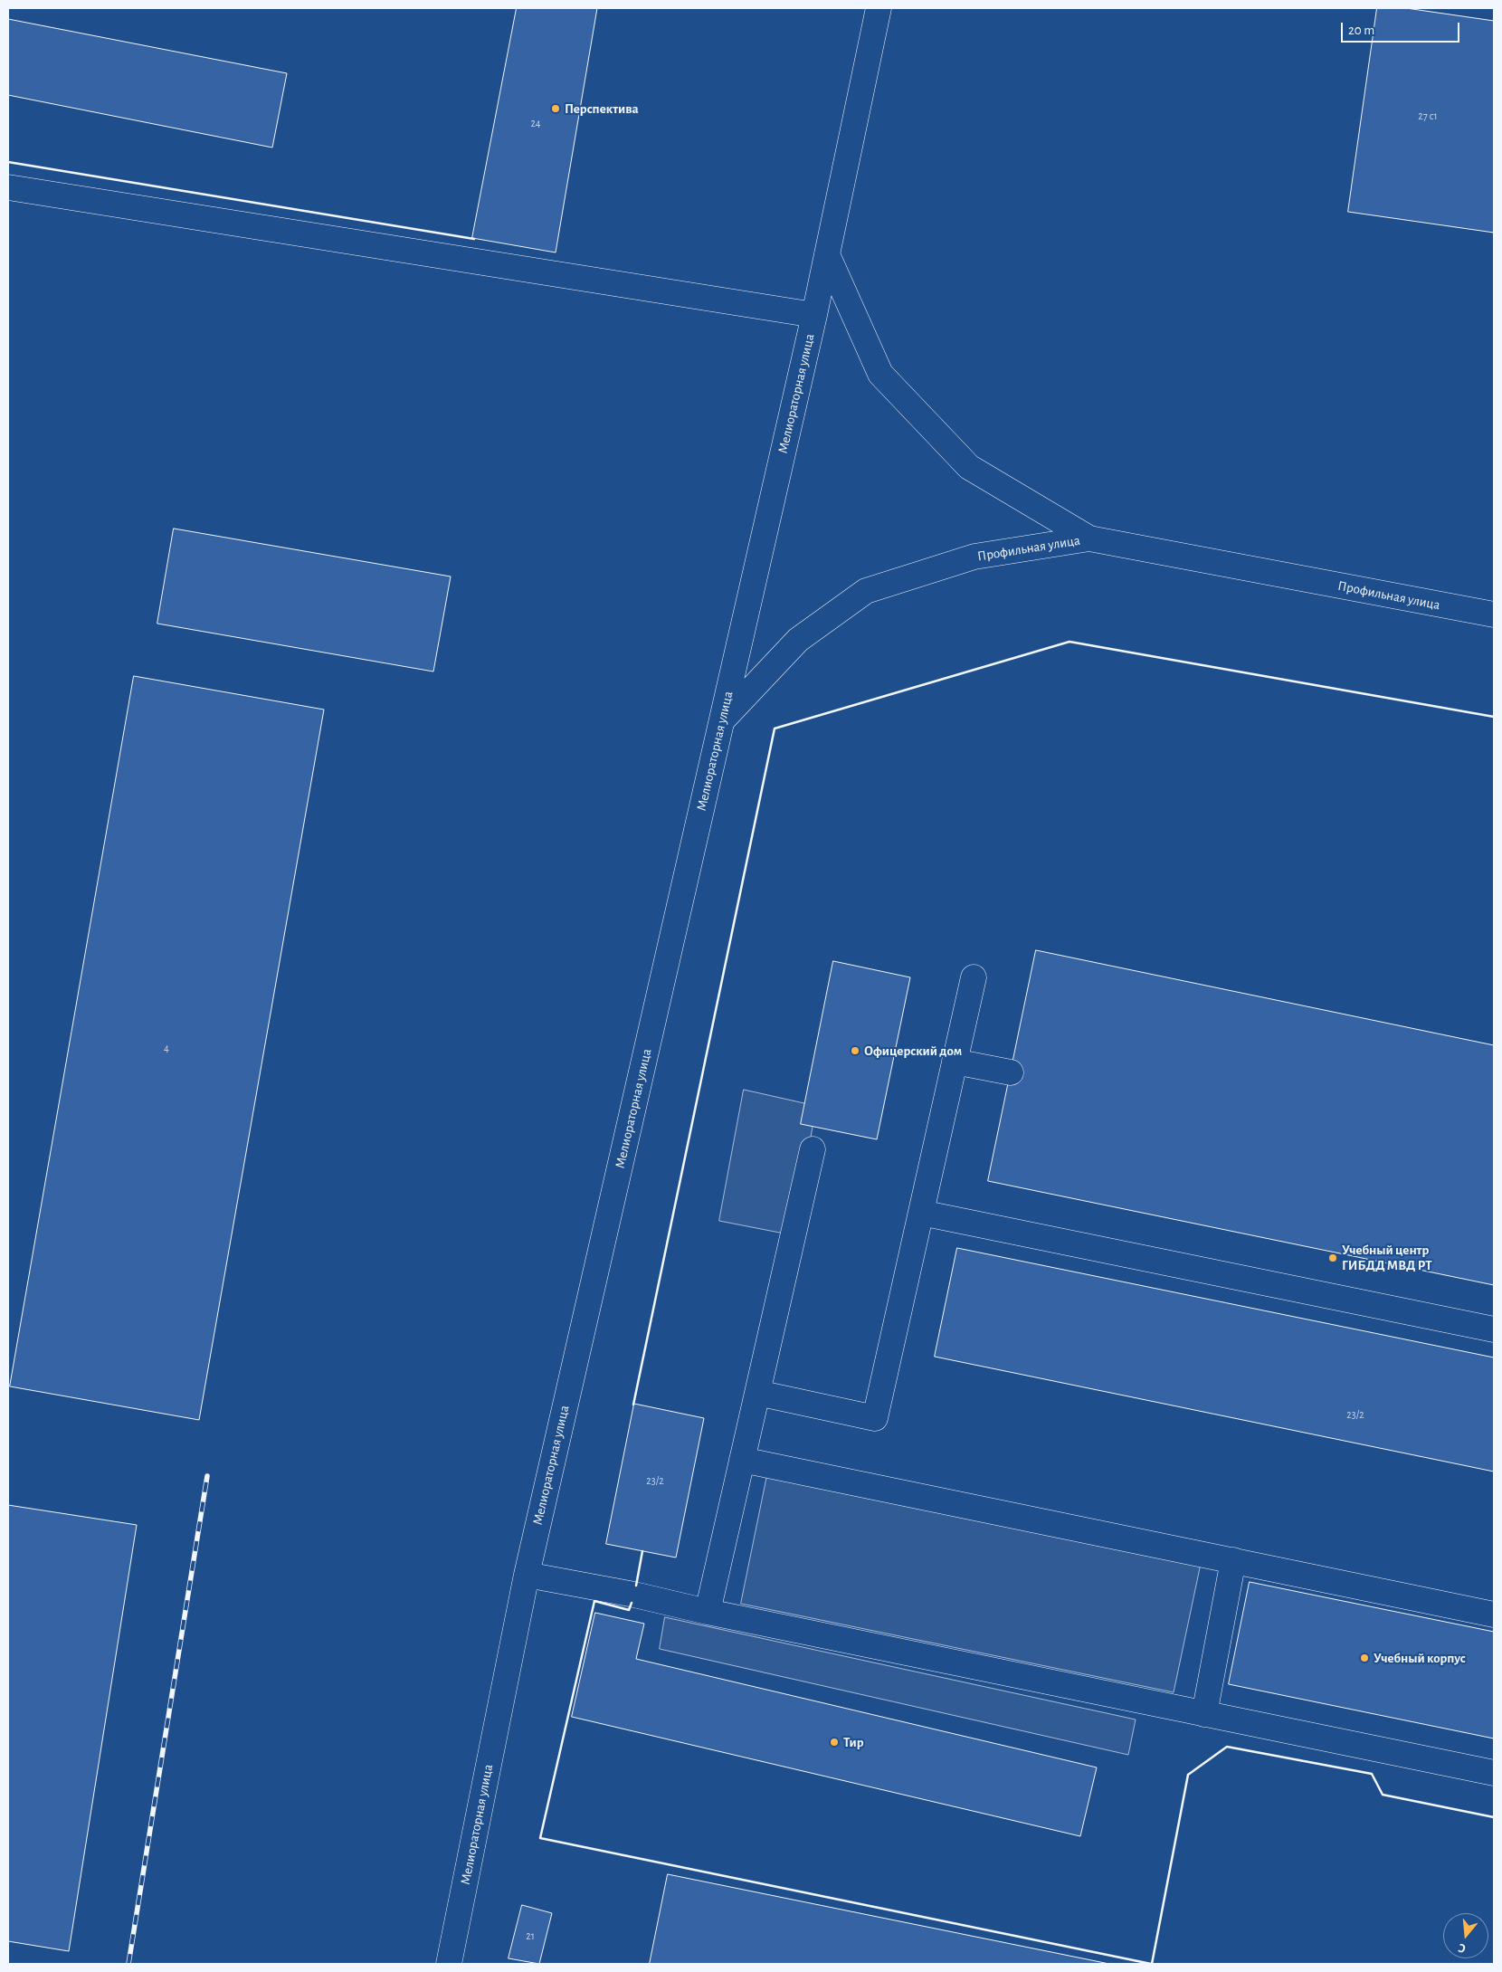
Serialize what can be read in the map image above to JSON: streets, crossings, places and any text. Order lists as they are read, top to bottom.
{
  "streets": {
    "street": ["Мелиораторная улица", "Профильная улица"]
  },
  "crossings": [
    ["Мелиораторная улица", "Профильная улица"]
  ],
  "places": [
    "Перспектива",
    "Офицерский дом",
    "Учебный центр ГИБДД МВД РТ",
    "Учебный корпус",
    "Тир"
  ],
  "house_numbers": [
    "27 с1",
    "24",
    "4",
    "23/2",
    "23/2",
    "21"
  ],
  "scale_bar": "20 m",
  "north": "bottom"
}
